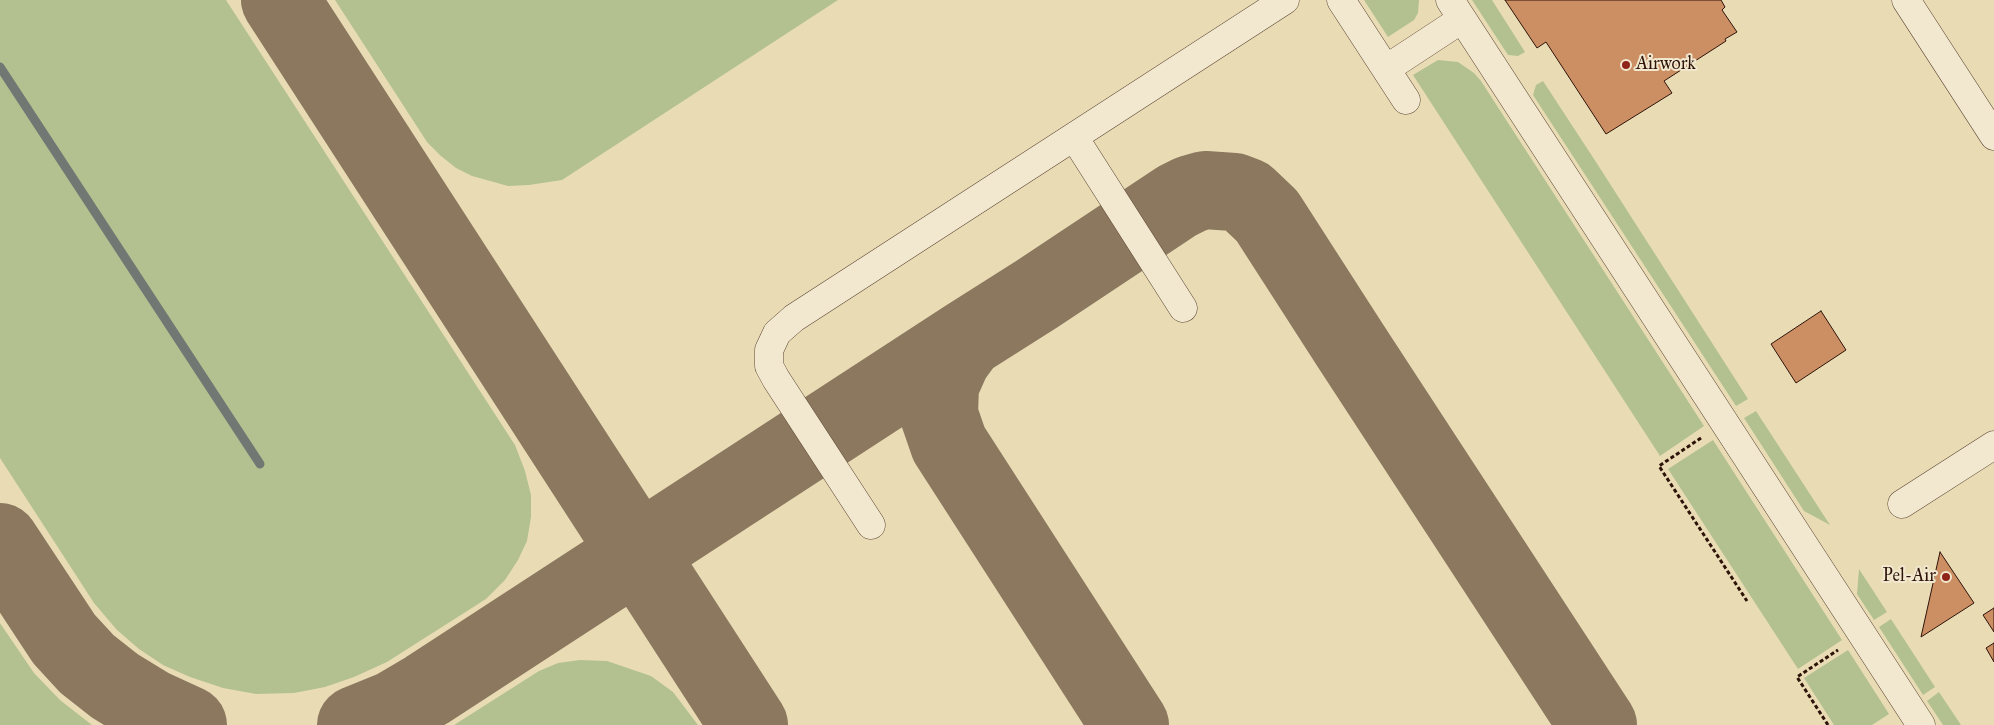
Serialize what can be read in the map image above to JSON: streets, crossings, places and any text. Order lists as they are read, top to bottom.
{
  "places": ["Airwork", "Pel-Air"]
}
